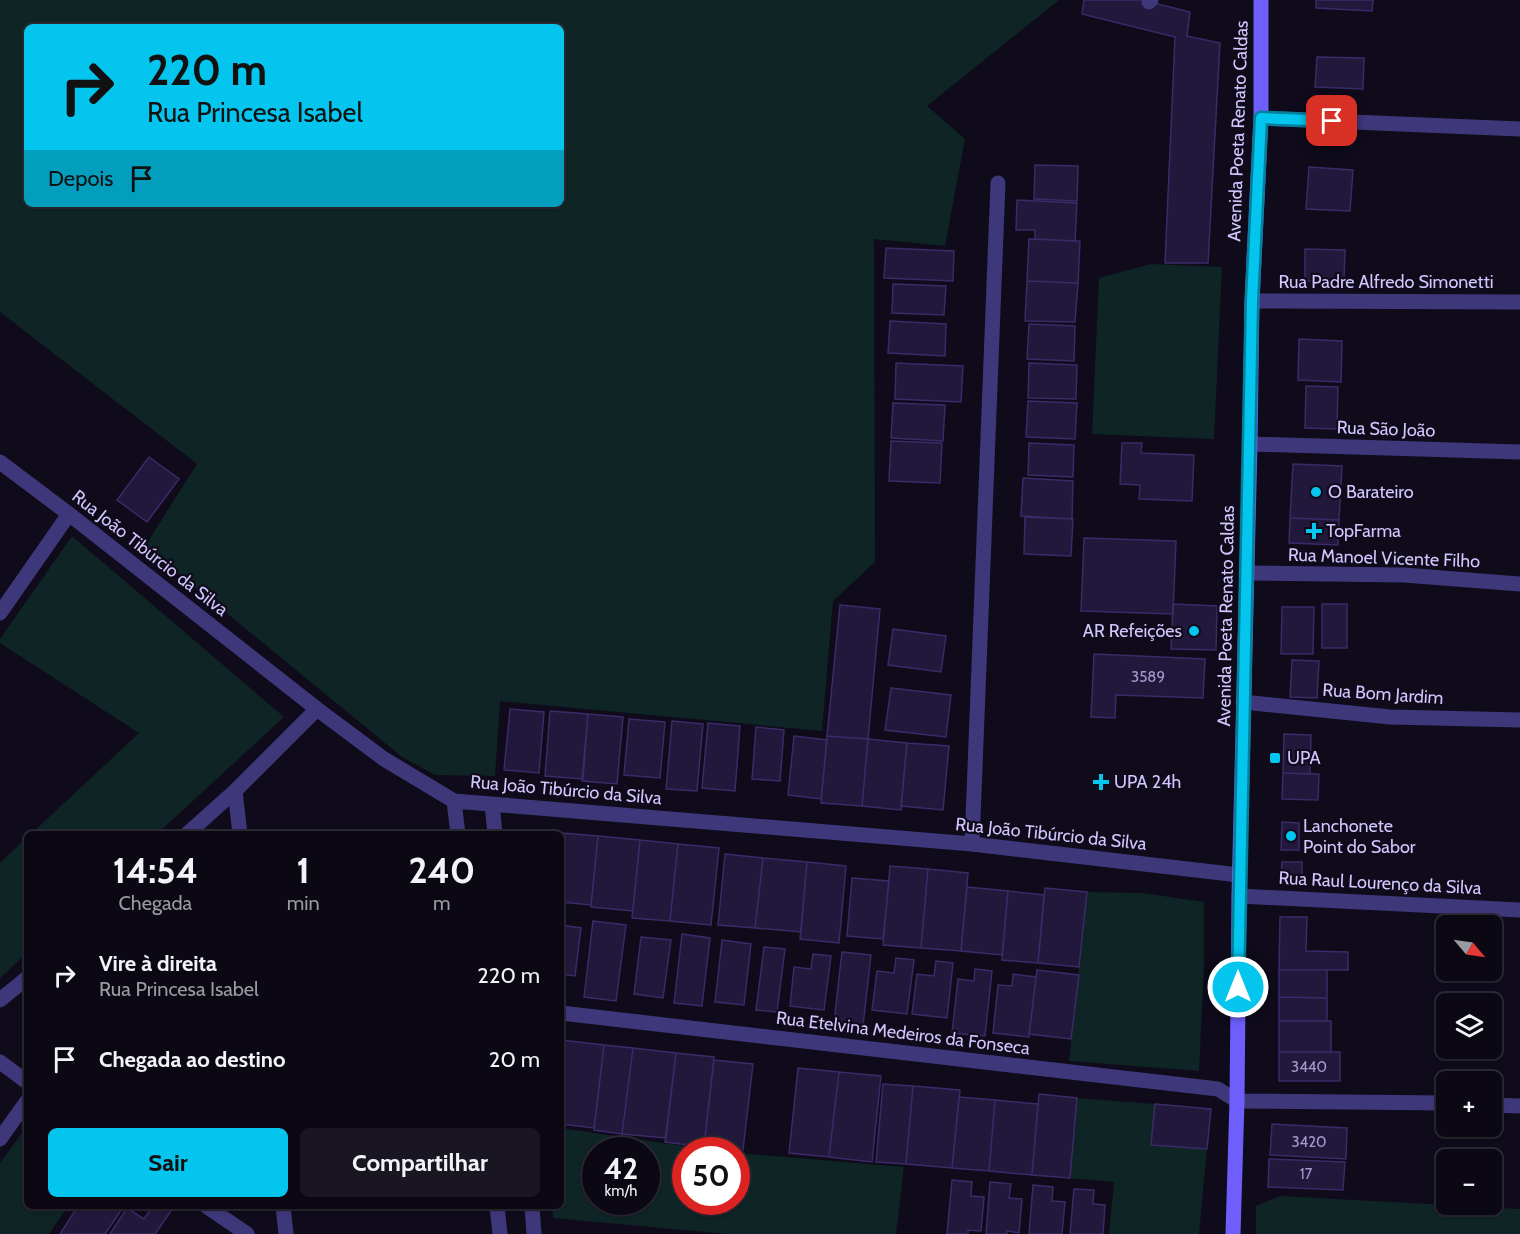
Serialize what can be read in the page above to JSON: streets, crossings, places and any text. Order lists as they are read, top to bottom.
{
  "streets": {
    "main road": ["Avenida Poeta Renato Caldas"],
    "street": [
      "Rua Padre Alfredo Simonetti",
      "Rua São João",
      "Rua João Tibúrcio da Silva",
      "Rua Manoel Vicente Filho",
      "Rua Bom Jardim",
      "Rua Raul Lourenço da Silva",
      "Rua Etelvina Medeiros da Fonseca"
    ]
  },
  "crossings": [
    ["Avenida Poeta Renato Caldas", "Rua Padre Alfredo Simonetti"],
    ["Avenida Poeta Renato Caldas", "Rua São João"],
    ["Avenida Poeta Renato Caldas", "Rua João Tibúrcio da Silva"],
    ["Avenida Poeta Renato Caldas", "Rua Manoel Vicente Filho"],
    ["Avenida Poeta Renato Caldas", "Rua Bom Jardim"],
    ["Avenida Poeta Renato Caldas", "Rua Raul Lourenço da Silva"],
    ["Avenida Poeta Renato Caldas", "Rua Etelvina Medeiros da Fonseca"]
  ],
  "places": {
    "other": ["O Barateiro", "AR Refeições", "Lanchonete Point do Sabor"],
    "health": ["TopFarma", "UPA 24h"],
    "transit": ["UPA"]
  },
  "house_numbers": [
    "3589",
    "3440",
    "3420",
    "17"
  ],
  "north": "bottom right",
  "page": {
    "turn": ["220 m", "Rua Princesa Isabel"],
    "then": "Depois",
    "eta": [
      "14:54",
      "Chegada",
      "1",
      "min",
      "240",
      "m"
    ],
    "map_buttons": ["+", "−"],
    "list": [
      {
        "name": "Vire à direita",
        "note": "Rua Princesa Isabel",
        "value": "220 m"
      },
      {
        "name": "Chegada ao destino",
        "value": "20 m"
      }
    ],
    "buttons": ["Sair", "Compartilhar"],
    "speed": "42 km/h",
    "limit": "50"
  }
}
